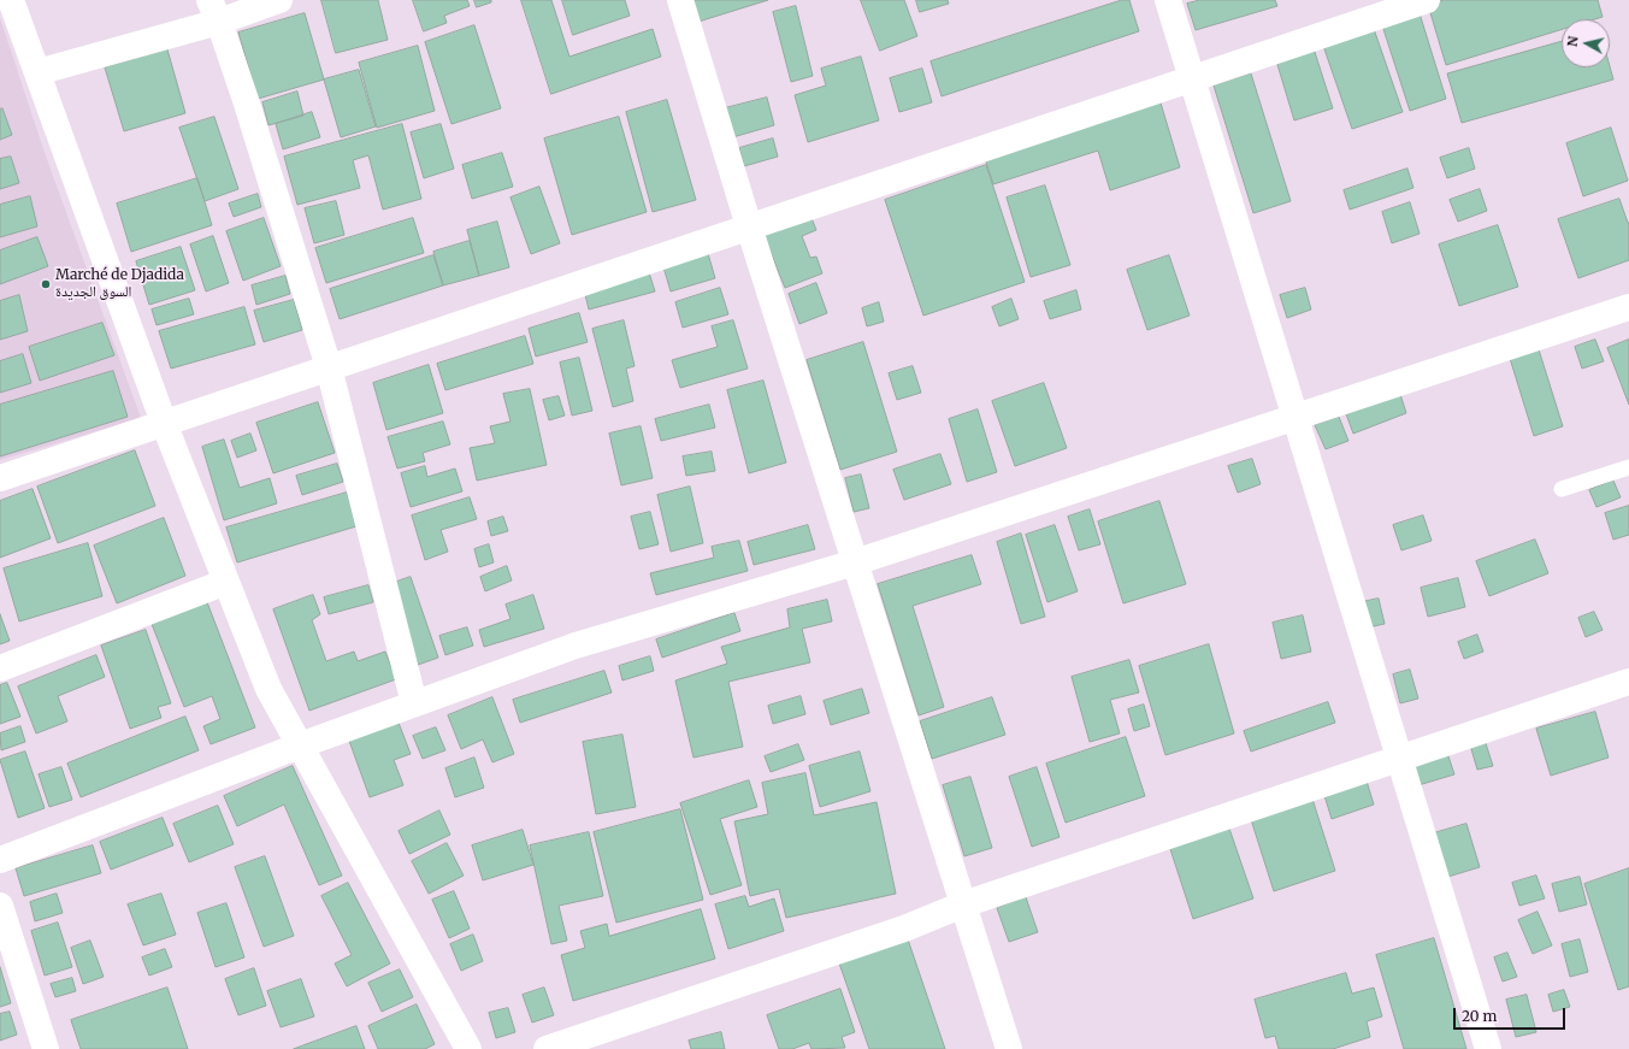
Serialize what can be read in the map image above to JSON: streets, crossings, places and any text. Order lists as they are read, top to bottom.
{
  "places": ["Marché de Djadida السوق الجديدة"],
  "scale_bar": "20 m",
  "north": "left"
}
